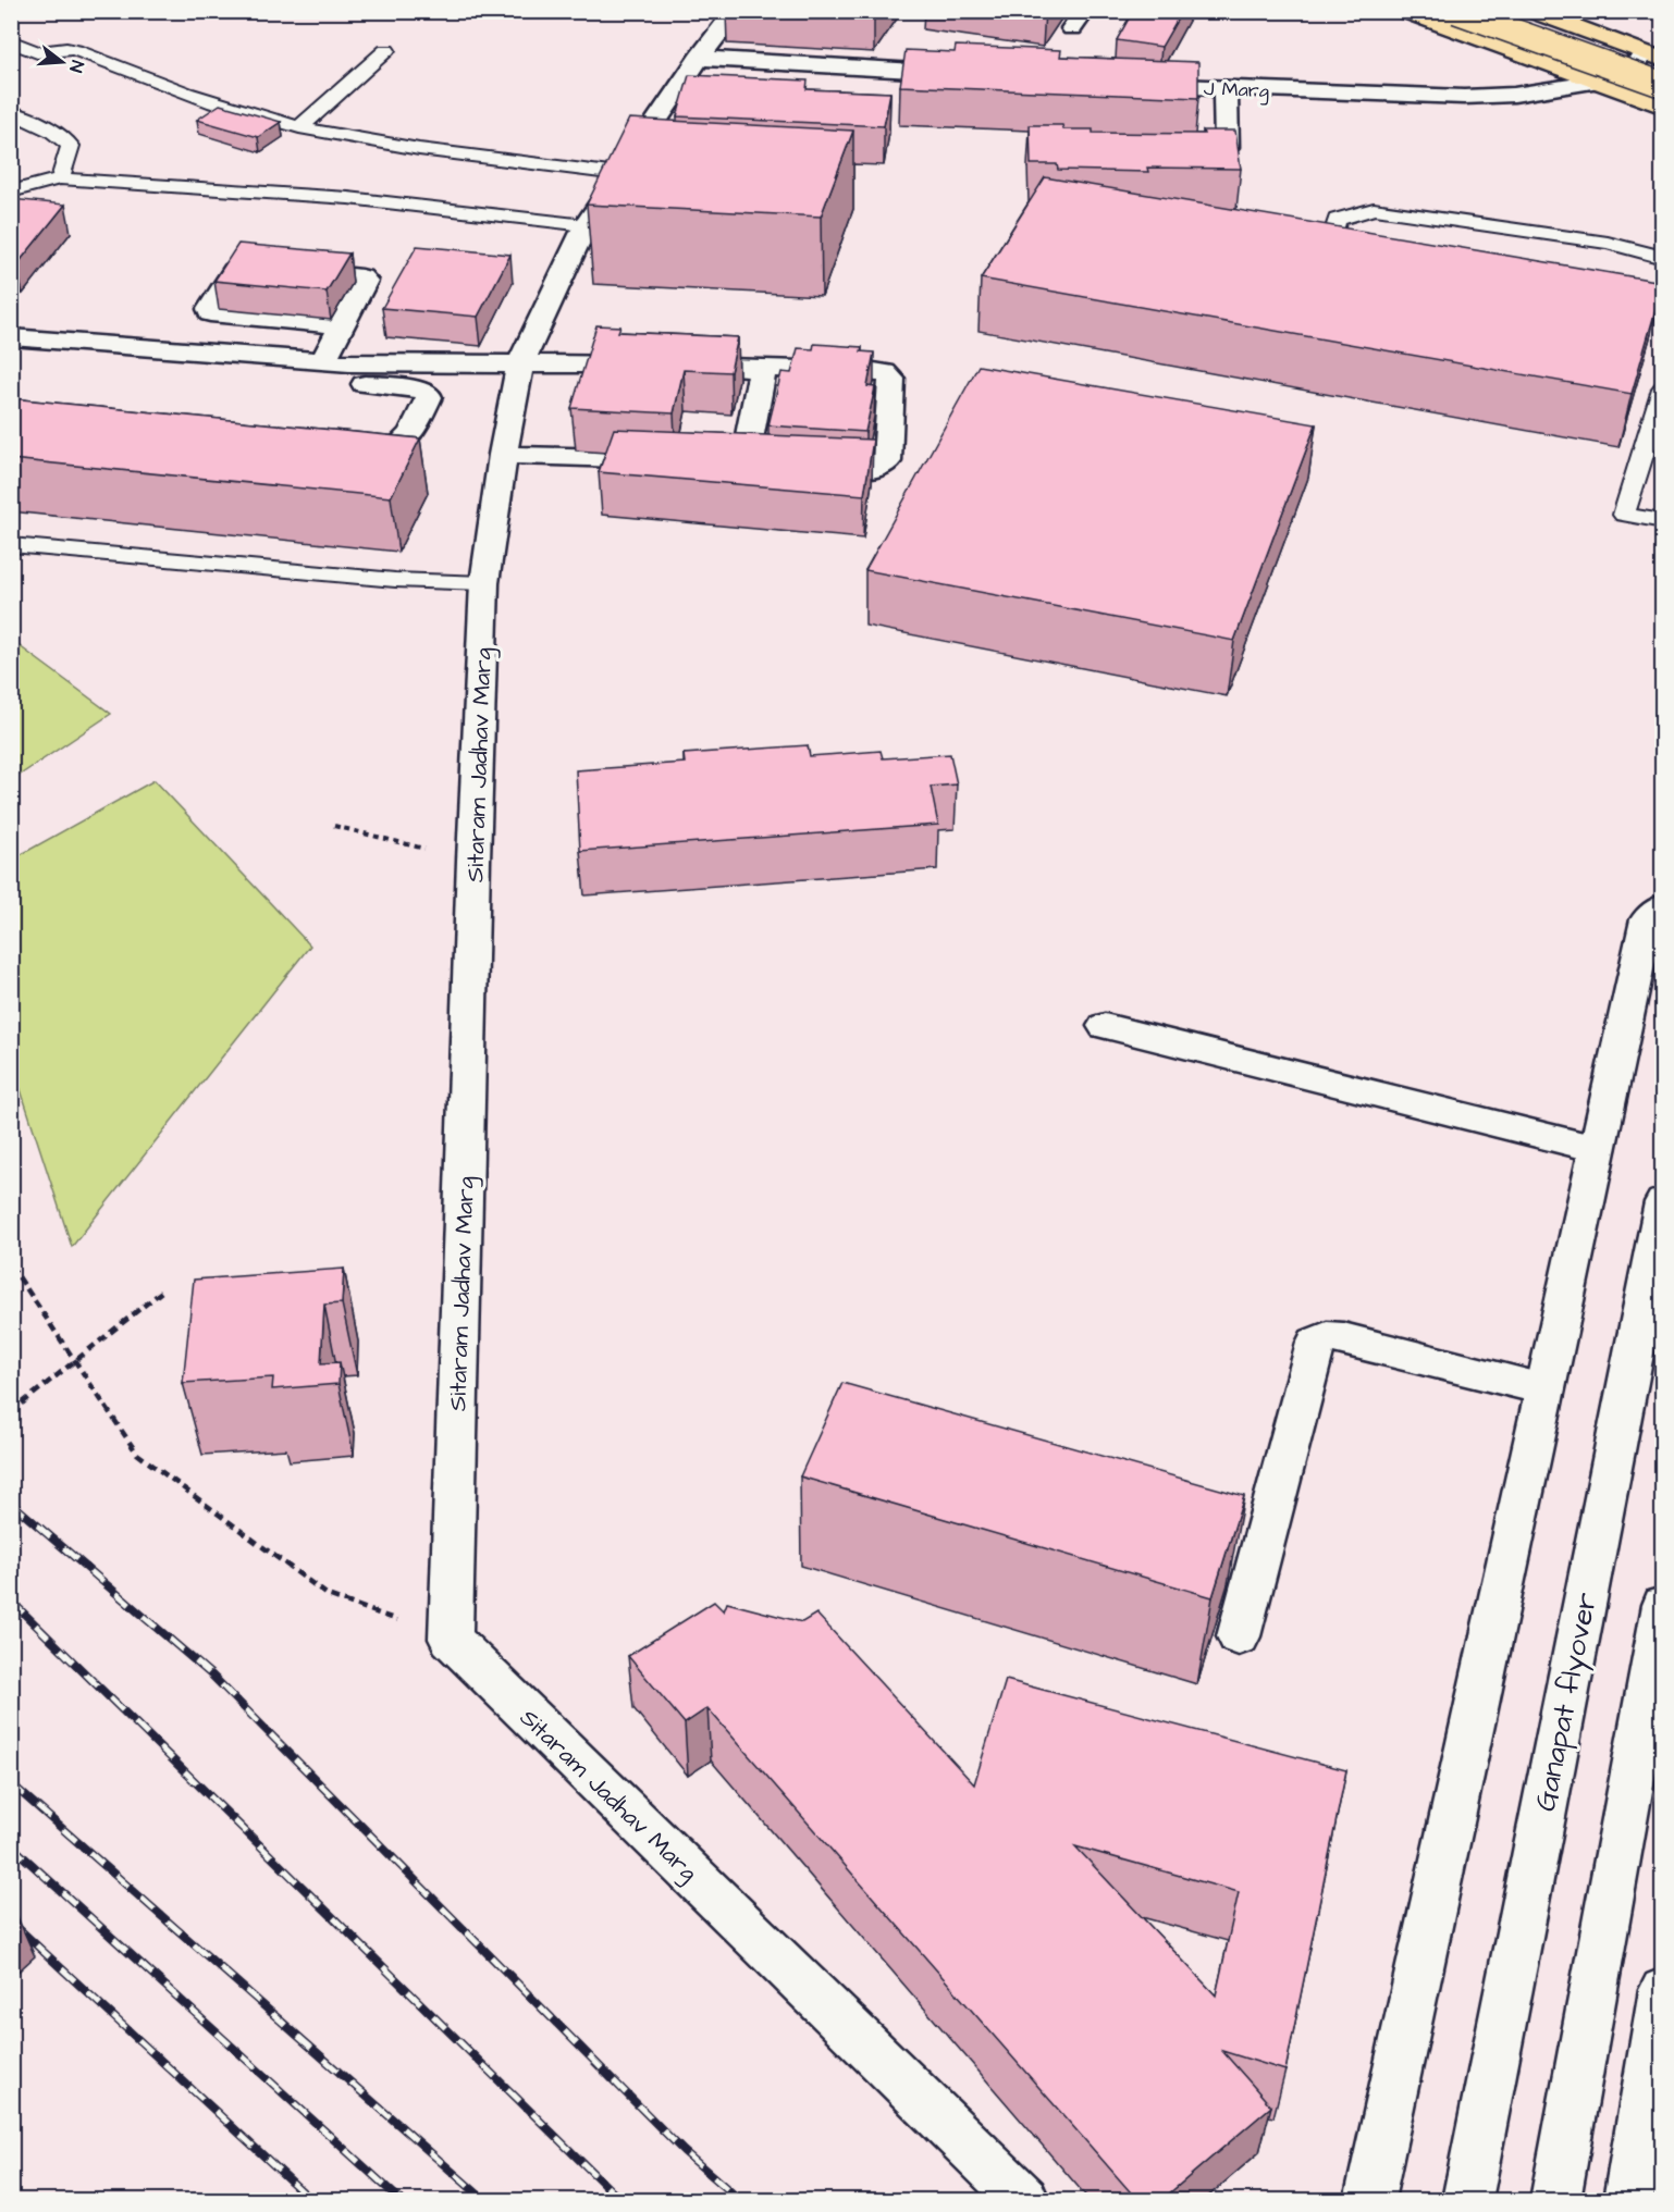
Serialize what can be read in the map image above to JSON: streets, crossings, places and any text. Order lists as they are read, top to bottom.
{
  "streets": {
    "street": ["J Marg", "Sitaram Jadhav Marg", "Ganapat flyover"]
  },
  "north": "right"
}
